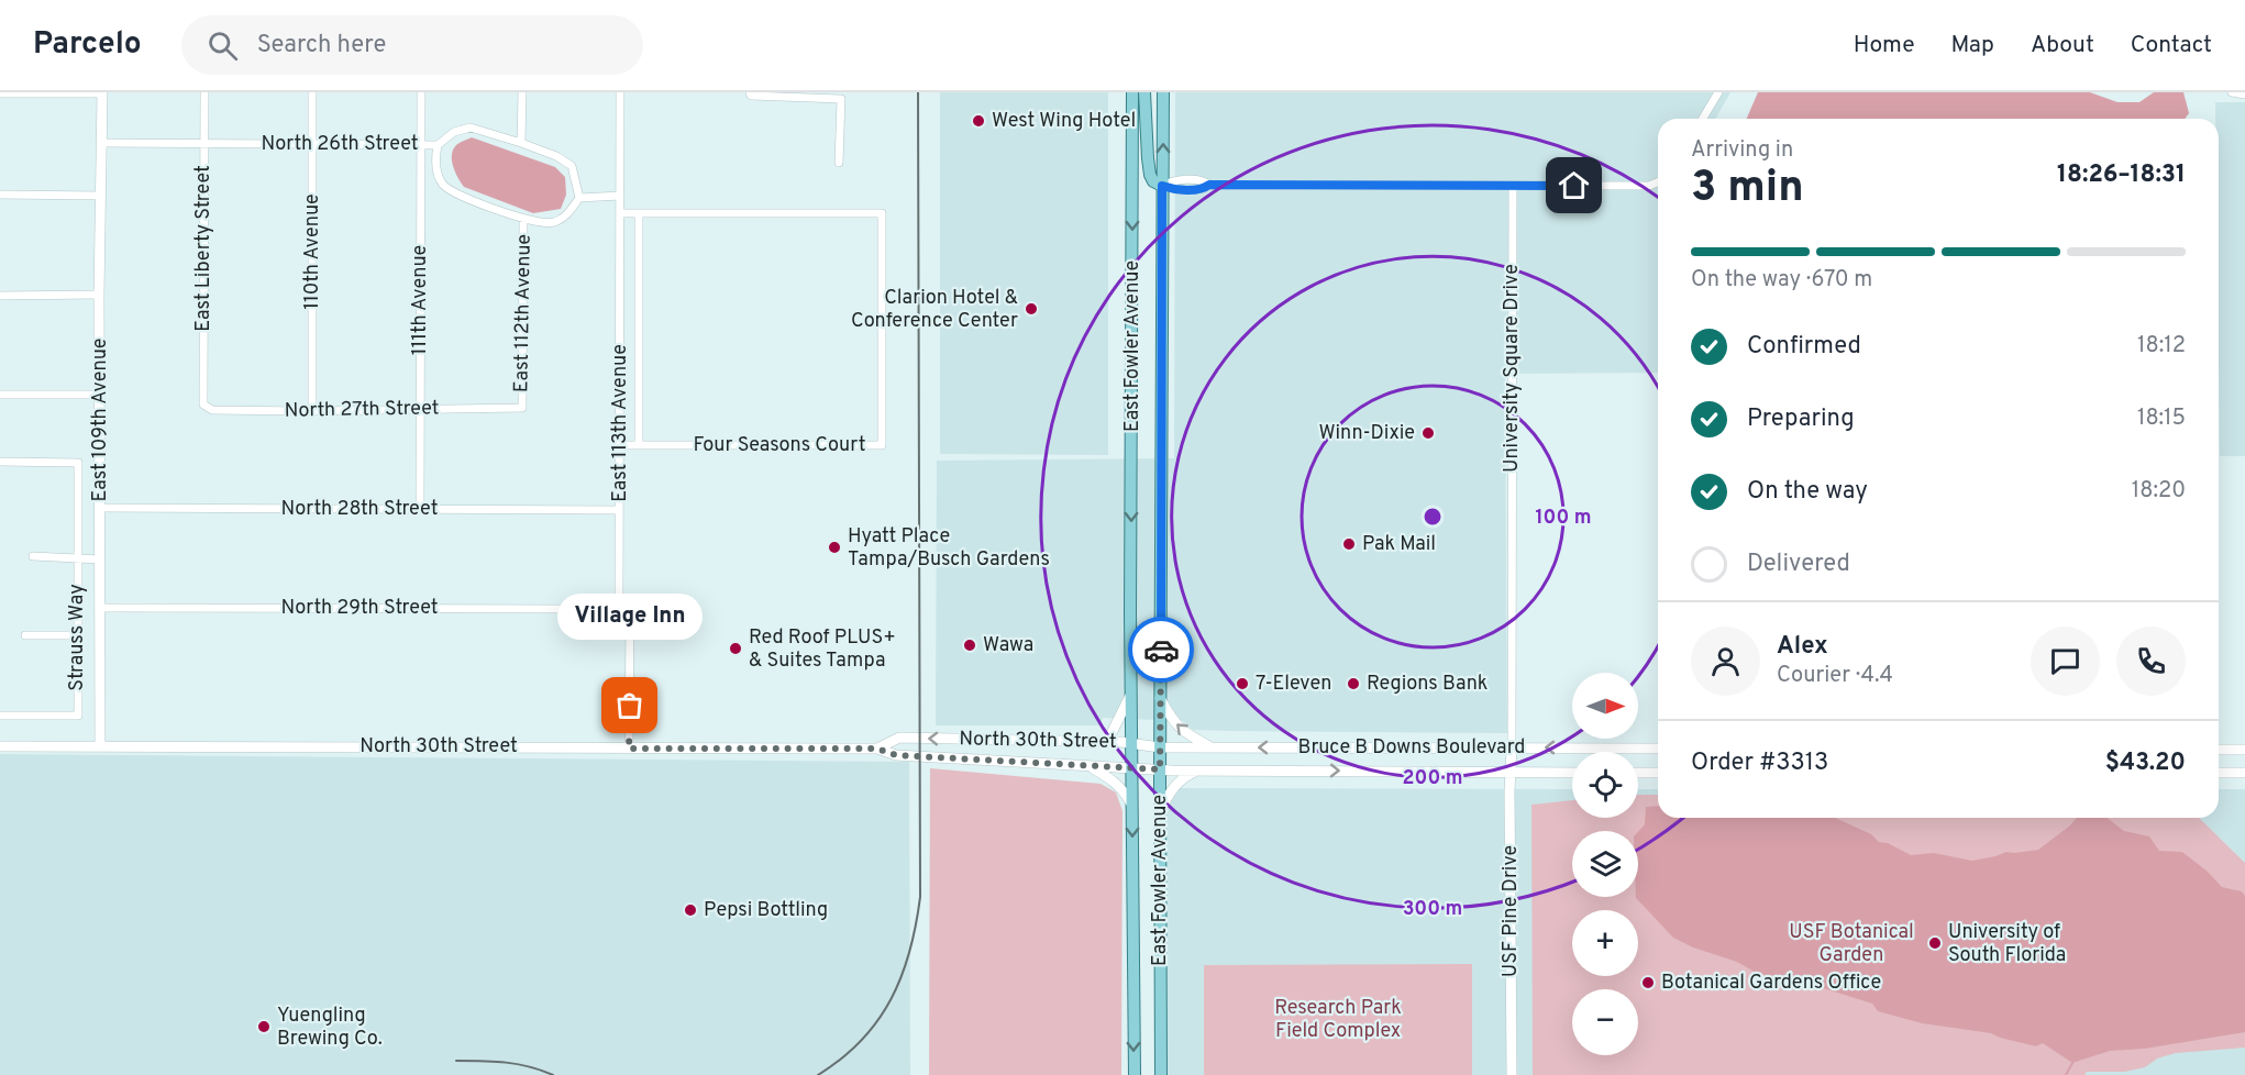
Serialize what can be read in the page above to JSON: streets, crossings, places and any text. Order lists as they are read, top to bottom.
{
  "streets": {
    "main road": [
      "East Fowler Avenue",
      "East 109th Avenue",
      "North 30th Street",
      "Bruce B Downs Boulevard",
      "USF Pine Drive"
    ],
    "street": [
      "North 26th Street",
      "East Liberty Street",
      "110th Avenue",
      "111th Avenue",
      "East 112th Avenue",
      "University Square Drive",
      "North 27th Street",
      "East 113th Avenue",
      "Four Seasons Court",
      "North 28th Street",
      "North 29th Street",
      "Strauss Way"
    ]
  },
  "crossings": [
    ["North 26th Street", "East Liberty Street"],
    ["North 26th Street", "110th Avenue"],
    ["North 26th Street", "111th Avenue"],
    ["North 26th Street", "East 109th Avenue"],
    ["East Liberty Street", "North 27th Street"],
    ["110th Avenue", "North 27th Street"],
    ["111th Avenue", "North 27th Street"],
    ["111th Avenue", "North 28th Street"],
    ["East 112th Avenue", "North 27th Street"],
    ["East Fowler Avenue", "North 30th Street"],
    ["East Fowler Avenue", "Bruce B Downs Boulevard"],
    ["University Square Drive", "Bruce B Downs Boulevard"],
    ["University Square Drive", "USF Pine Drive"],
    ["East 109th Avenue", "North 28th Street"],
    ["East 109th Avenue", "North 29th Street"],
    ["East 109th Avenue", "Strauss Way"],
    ["East 109th Avenue", "North 30th Street"],
    ["East 113th Avenue", "Four Seasons Court"],
    ["East 113th Avenue", "North 28th Street"],
    ["East 113th Avenue", "North 29th Street"],
    ["East 113th Avenue", "North 30th Street"],
    ["North 30th Street", "Bruce B Downs Boulevard"],
    ["Bruce B Downs Boulevard", "USF Pine Drive"]
  ],
  "parks": ["USF Botanical Garden", "Research Park Field Complex"],
  "places": [
    "West Wing Hotel",
    "Clarion Hotel & Conference Center",
    "Winn-Dixie",
    "Pak Mail",
    "Hyatt Place Tampa/Busch Gardens",
    "Wawa",
    "Red Roof PLUS+ & Suites Tampa",
    "7-Eleven",
    "Regions Bank",
    "Village Inn",
    "Pepsi Bottling",
    "University of South Florida",
    "Botanical Gardens Office",
    "Yuengling Brewing Co."
  ],
  "north": "right",
  "page": {
    "header": "Parcelo",
    "search": "Search here",
    "nav": [
      "Home",
      "Map",
      "About",
      "Contact"
    ],
    "heading": ["3 min", "Arriving in", "18:26–18:31"],
    "panel": [
      "Alex",
      "Courier · 4.4",
      "Order #3313",
      "$43.20"
    ],
    "bar": "On the way · 670 m",
    "list": [
      ["Confirmed", "18:12"],
      ["Preparing", "18:15"],
      ["On the way", "18:20"],
      "Delivered"
    ],
    "bubble": "Village Inn",
    "map_buttons": ["+", "−"]
  },
  "rings": ["100 m", "200 m", "300 m"]
}
